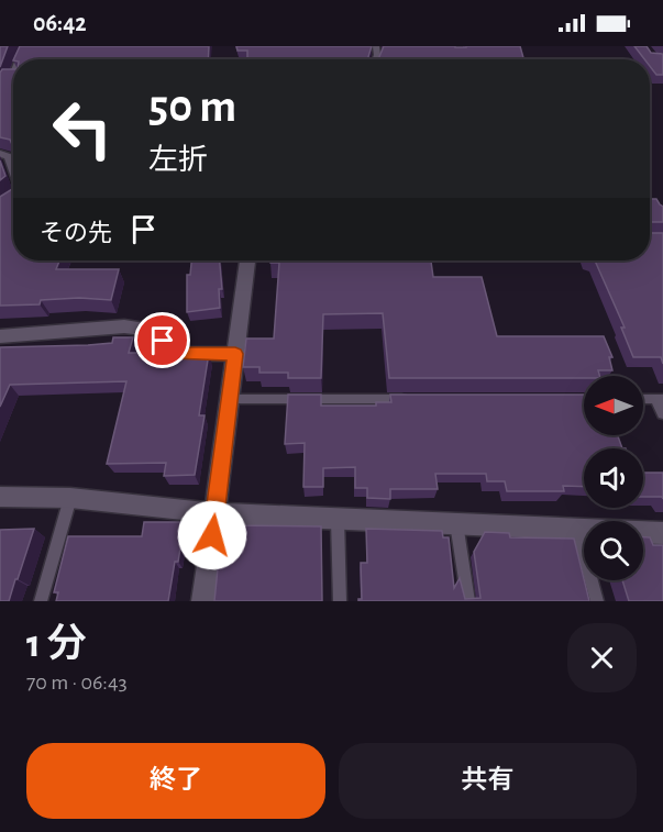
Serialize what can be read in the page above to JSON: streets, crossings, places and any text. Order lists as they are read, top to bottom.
{
  "north": "left",
  "page": {
    "status": "06:42",
    "turn": ["50 m", "左折"],
    "then": "その先",
    "heading": ["1 分", "70 m · 06:43"],
    "buttons": ["終了", "共有"]
  }
}
